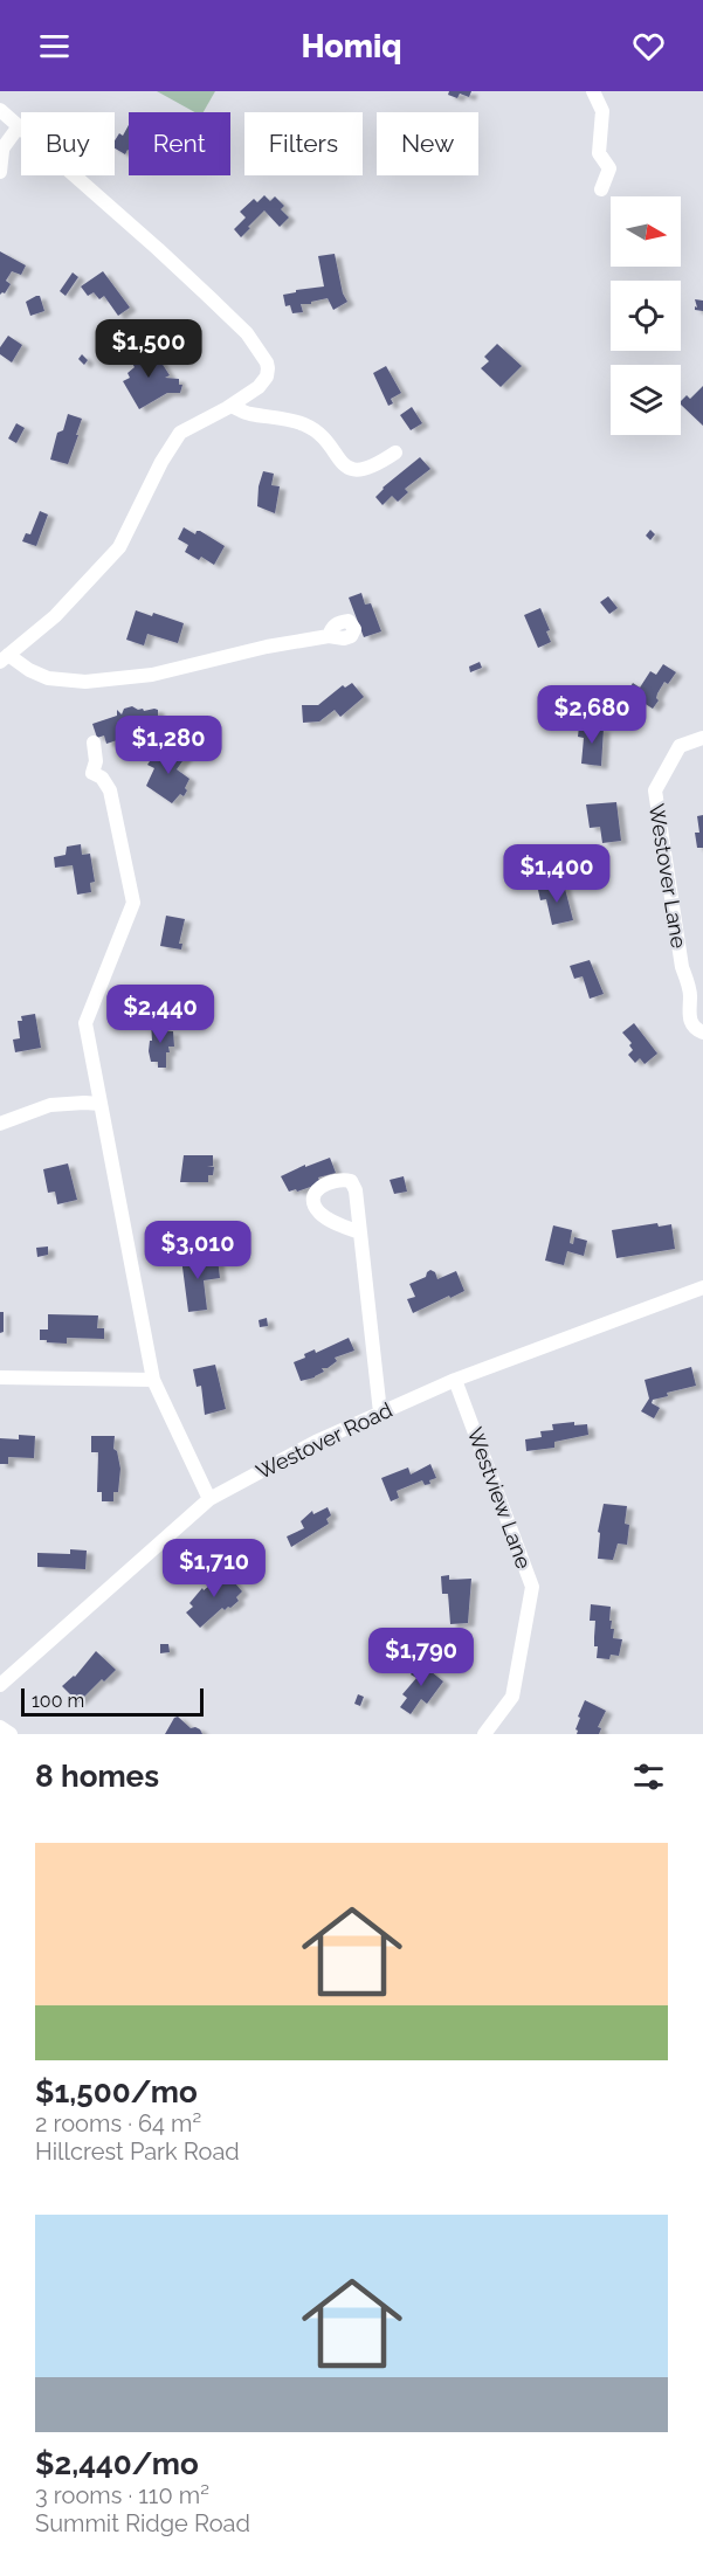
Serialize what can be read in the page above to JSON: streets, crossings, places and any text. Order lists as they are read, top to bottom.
{
  "streets": {
    "street": ["Westover Lane", "Westover Road", "Westview Lane"]
  },
  "crossings": [
    ["Westover Road", "Westview Lane"]
  ],
  "scale_bar": "100 m",
  "north": "right",
  "page": {
    "header": "Homiq",
    "chip": [
      "Buy",
      "Rent",
      "Filters",
      "New"
    ],
    "price": [
      "$1,500",
      "$2,680",
      "$1,280",
      "$1,400",
      "$2,440",
      "$3,010",
      "$1,710",
      "$1,790"
    ],
    "scale": "100 m",
    "heading": "8 homes",
    "list": [
      {
        "name": "$1,500/mo",
        "note": "2 rooms · 64 m² · Hillcrest Park Road"
      },
      {
        "name": "$2,440/mo",
        "note": "3 rooms · 110 m² · Summit Ridge Road"
      }
    ]
  }
}
